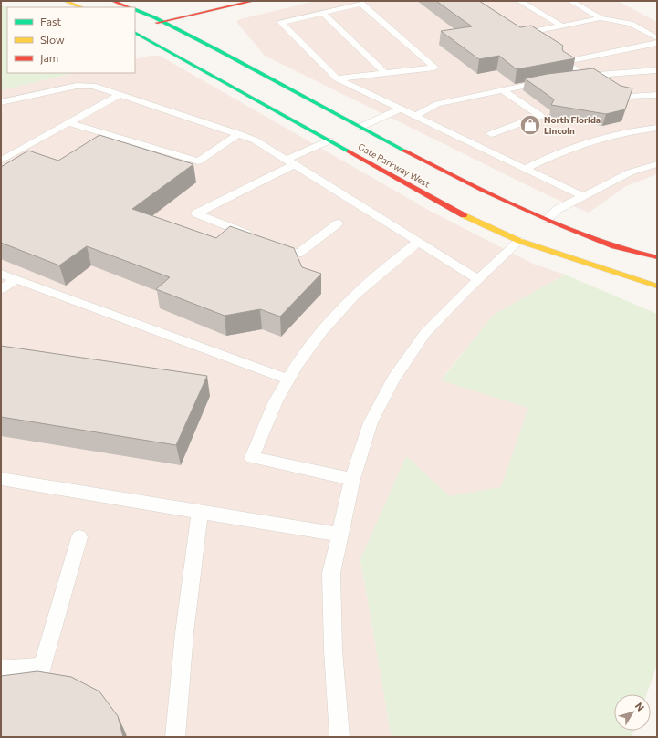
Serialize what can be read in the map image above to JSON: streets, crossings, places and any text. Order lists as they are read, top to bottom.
{
  "streets": {
    "main road": ["Gate Parkway West"]
  },
  "places": {
    "shop": ["North Florida Lincoln"]
  },
  "legend": ["Fast", "Slow", "Jam"],
  "north": "top right"
}
